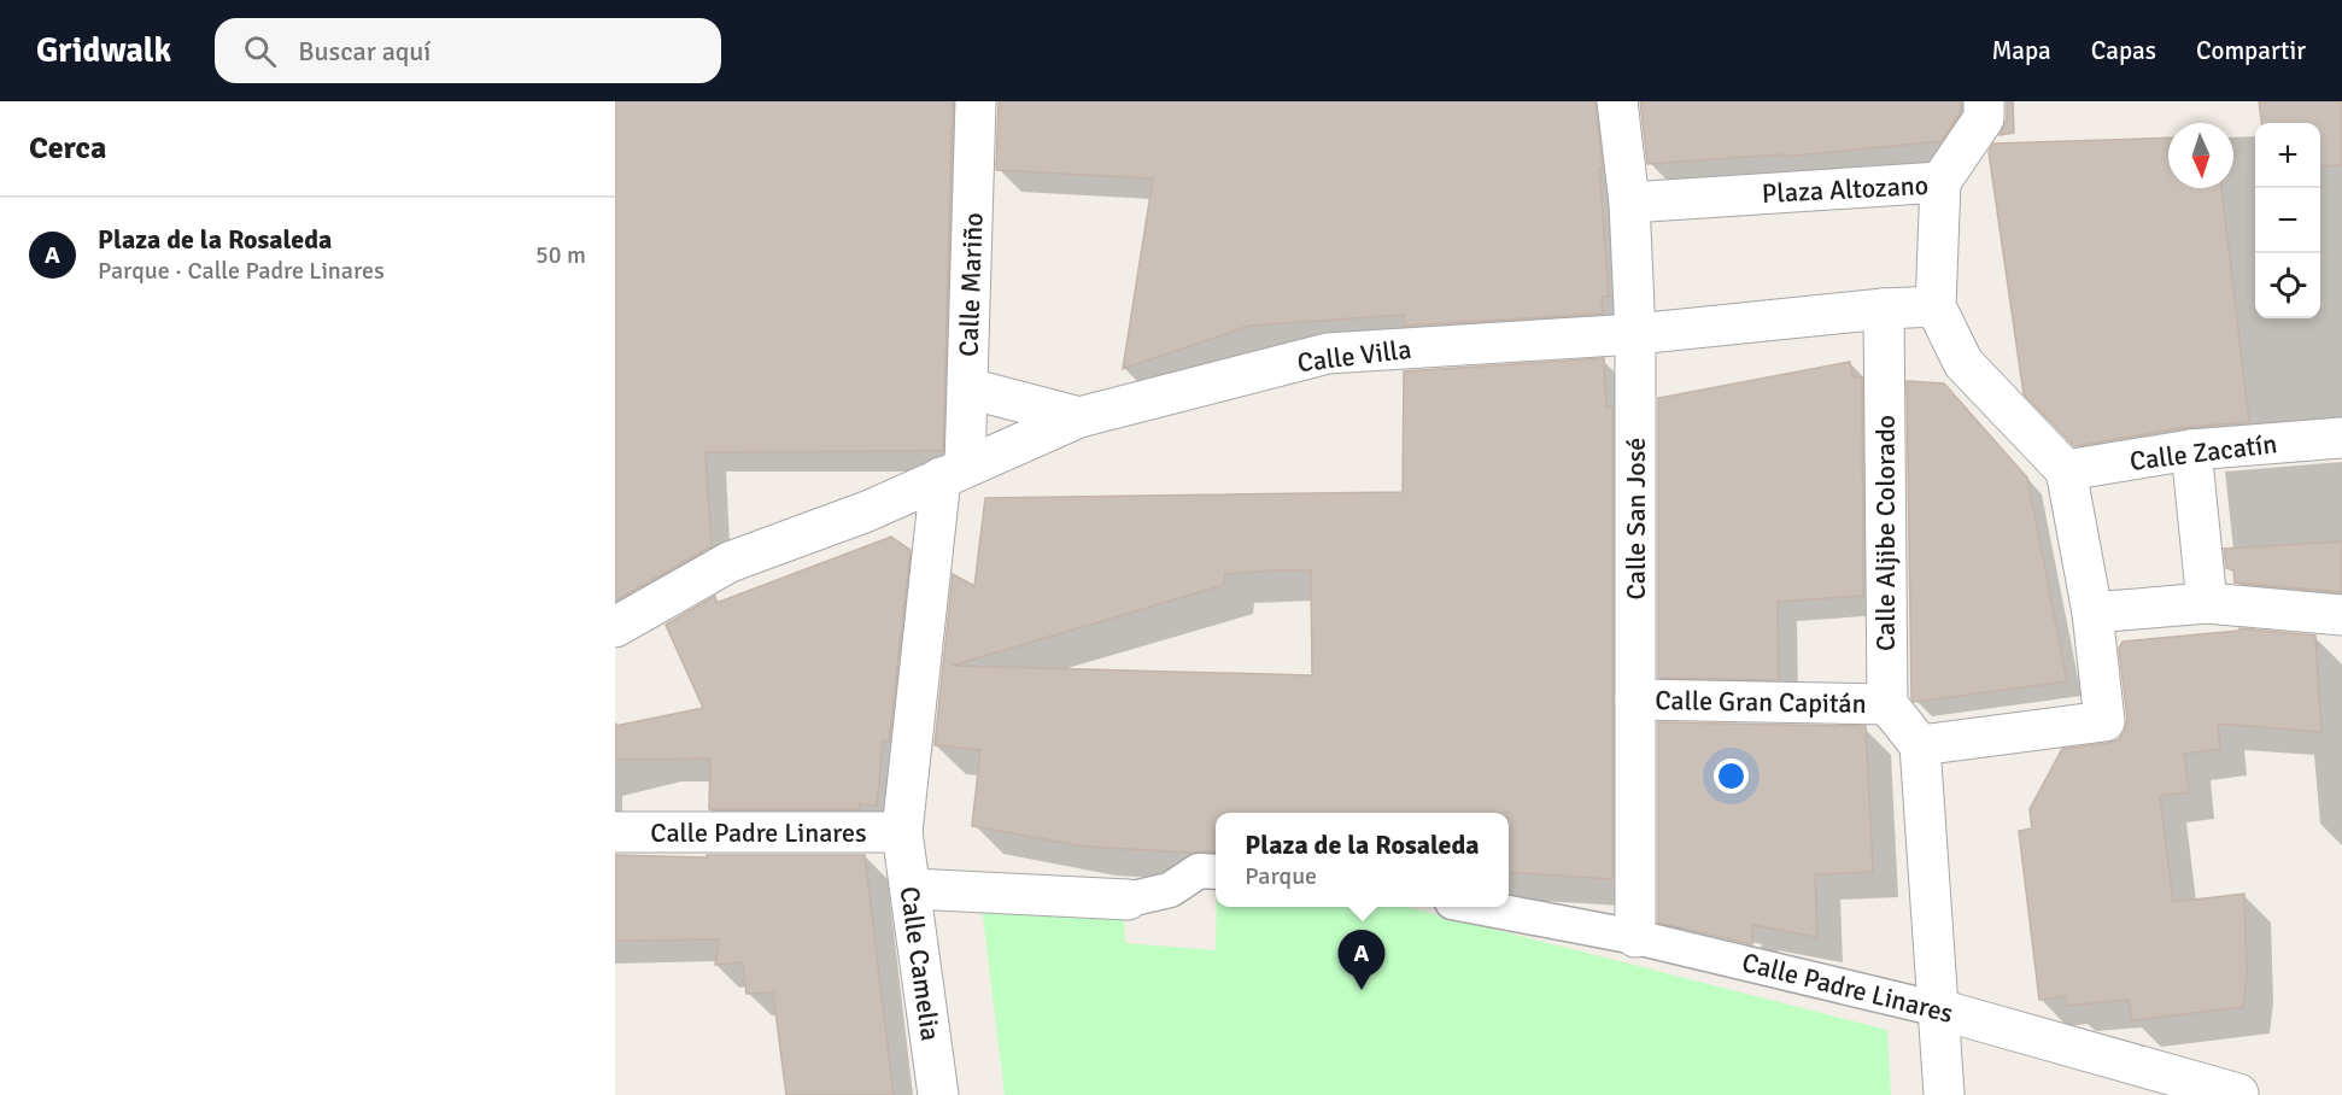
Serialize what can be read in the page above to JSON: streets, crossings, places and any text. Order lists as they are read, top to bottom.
{
  "streets": {
    "street": [
      "Plaza Altozano",
      "Calle Mariño",
      "Calle Villa",
      "Calle Zacatín",
      "Calle San José",
      "Calle Aljibe Colorado",
      "Calle Gran Capitán",
      "Calle Padre Linares",
      "Calle Camelia"
    ]
  },
  "crossings": [
    ["Plaza Altozano", "Calle Zacatín"],
    ["Plaza Altozano", "Calle San José"],
    ["Calle Mariño", "Calle Villa"],
    ["Calle Mariño", "Calle Padre Linares"],
    ["Calle Mariño", "Calle Camelia"],
    ["Calle Villa", "Calle San José"],
    ["Calle San José", "Calle Gran Capitán"],
    ["Calle San José", "Calle Padre Linares"],
    ["Calle Aljibe Colorado", "Calle Gran Capitán"],
    ["Calle Padre Linares", "Calle Camelia"]
  ],
  "north": "bottom",
  "page": {
    "header": "Gridwalk",
    "search": "Buscar aquí",
    "nav": ["Mapa", "Capas", "Compartir"],
    "heading": "Cerca",
    "map_buttons": ["+", "−"],
    "list": [
      {
        "mark": "A",
        "name": "Plaza de la Rosaleda",
        "note": "Parque · Calle Padre Linares",
        "value": "50 m"
      }
    ],
    "popup": ["Plaza de la Rosaleda", "Parque"],
    "pins": "A"
  }
}
